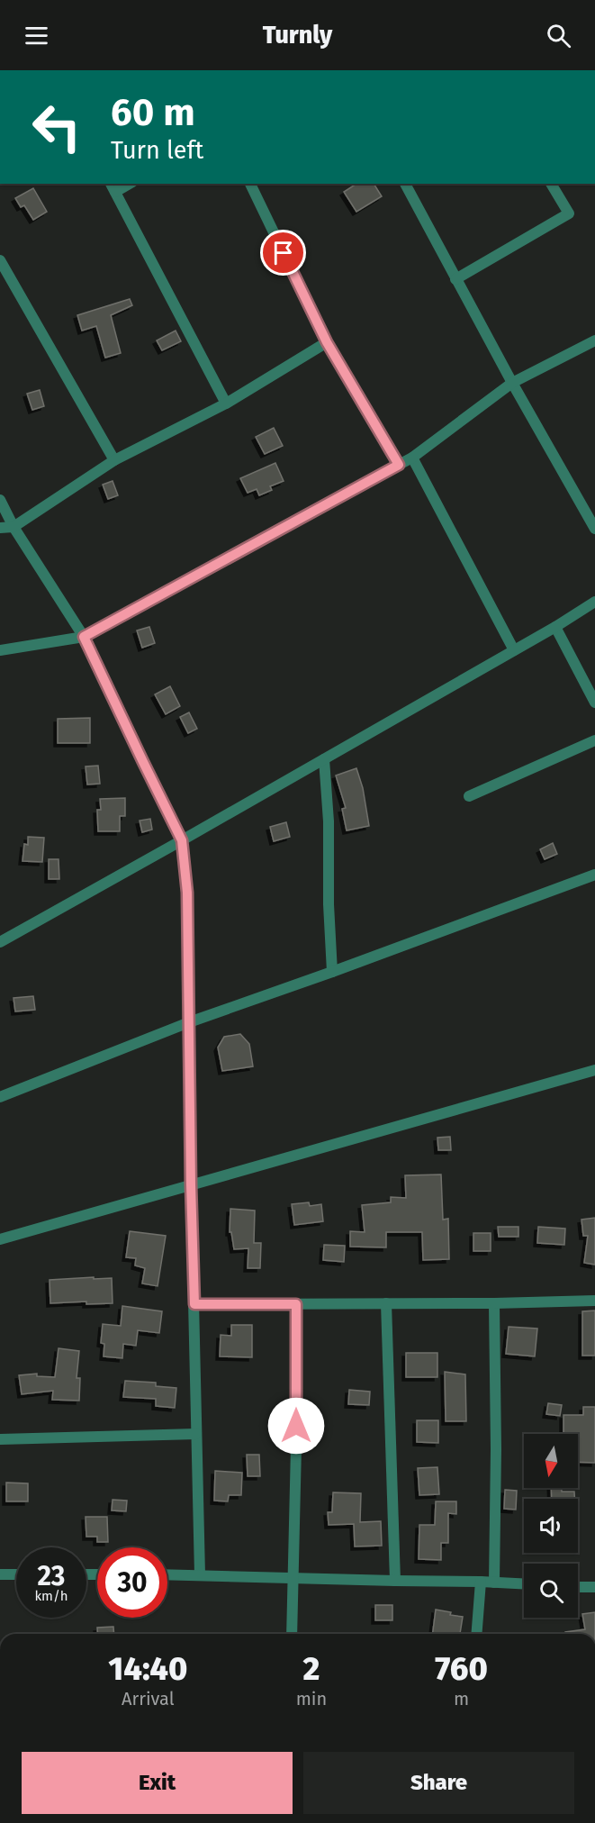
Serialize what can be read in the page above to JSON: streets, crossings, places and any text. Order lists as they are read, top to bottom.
{
  "north": "bottom",
  "page": {
    "header": "Turnly",
    "turn": ["60 m", "Turn left"],
    "speed": "23 km/h",
    "limit": "30",
    "eta": [
      "14:40",
      "Arrival",
      "2",
      "min",
      "760",
      "m"
    ],
    "buttons": ["Exit", "Share"]
  }
}
